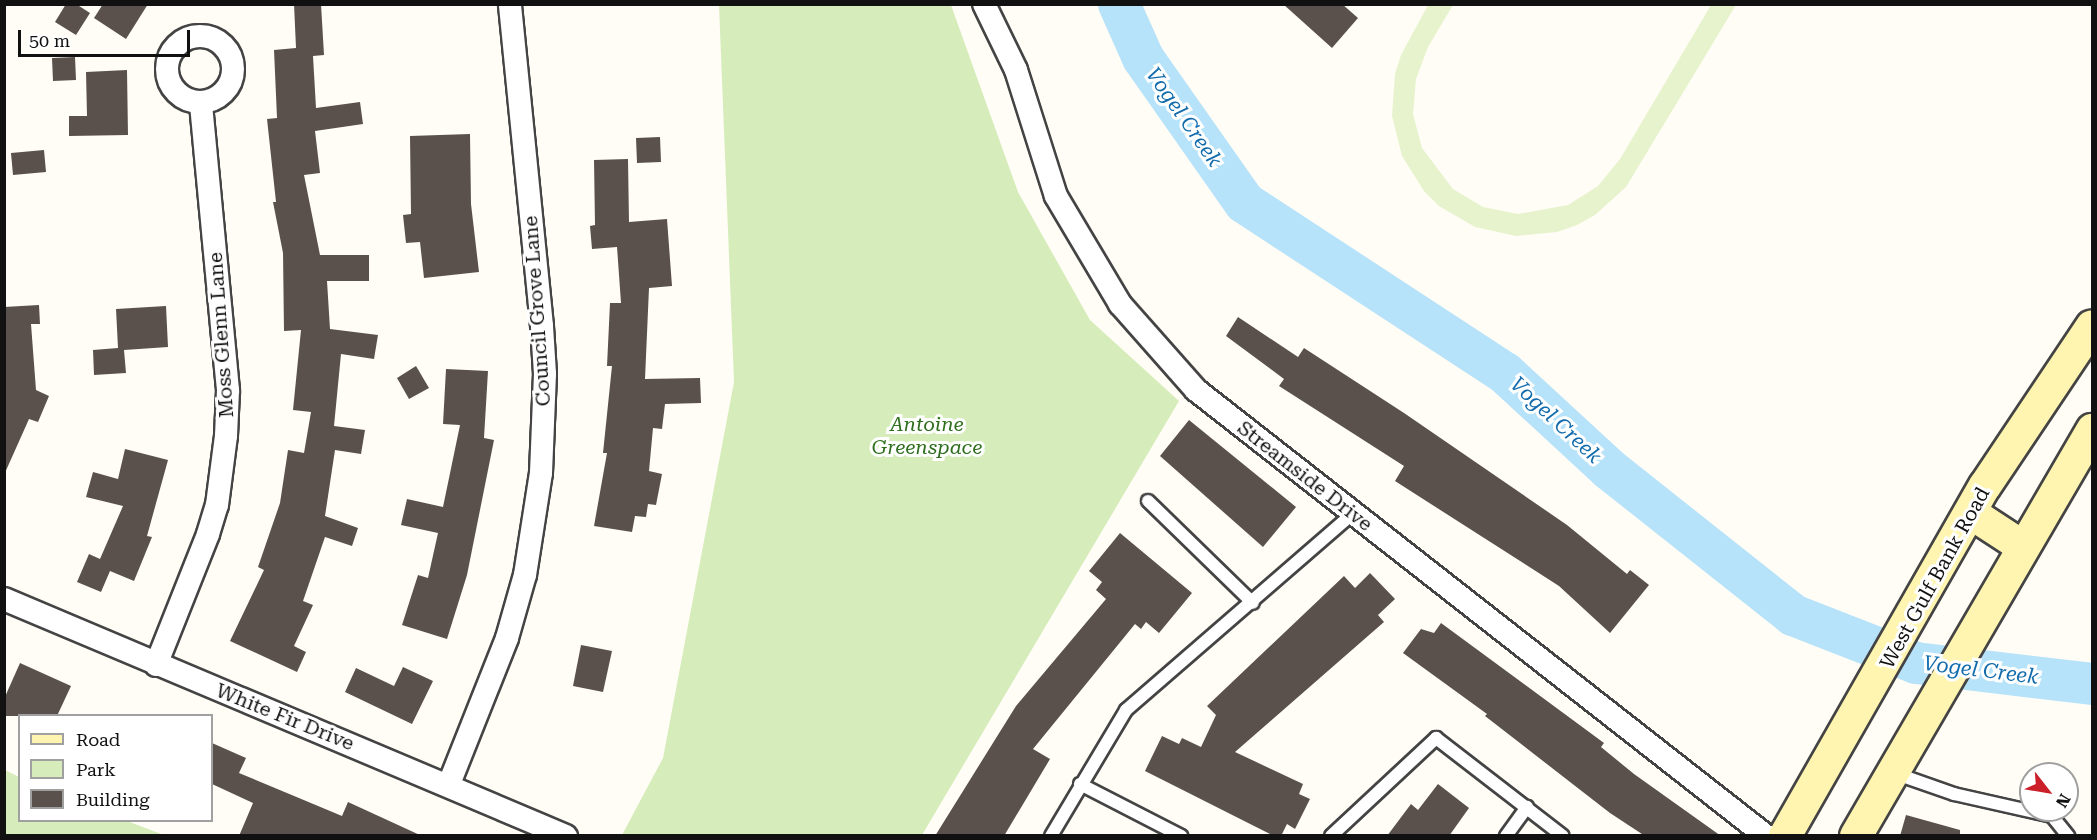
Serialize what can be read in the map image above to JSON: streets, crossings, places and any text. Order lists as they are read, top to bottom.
{
  "streets": {
    "main road": ["West Gulf Bank Road"],
    "street": [
      "Council Grove Lane",
      "Moss Glenn Lane",
      "Streamside Drive",
      "White Fir Drive"
    ]
  },
  "crossings": [
    ["Council Grove Lane", "White Fir Drive"],
    ["Moss Glenn Lane", "White Fir Drive"]
  ],
  "water": ["Vogel Creek"],
  "parks": ["Antoine Greenspace"],
  "legend": ["Road", "Park", "Building"],
  "scale_bar": "50 m",
  "north": "bottom right"
}
